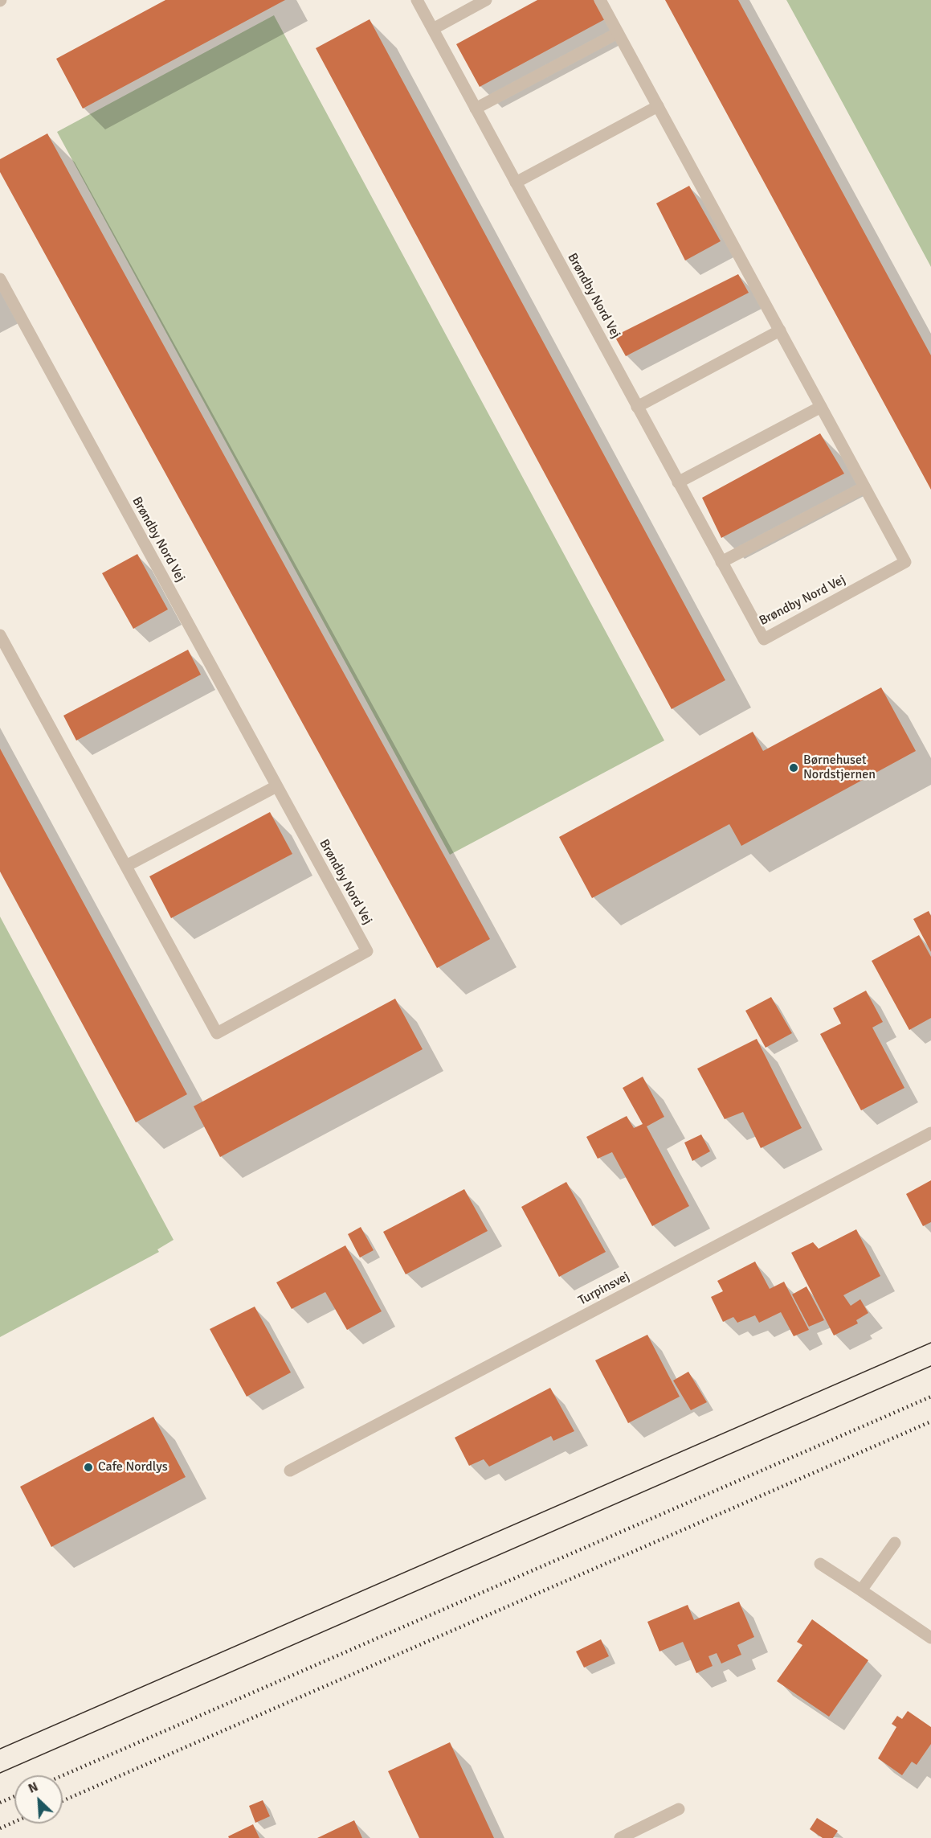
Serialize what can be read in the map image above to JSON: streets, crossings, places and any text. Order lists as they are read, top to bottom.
{
  "streets": {
    "street": ["Brøndby Nord Vej", "Turpinsvej"]
  },
  "places": ["Børnehuset Nordstjernen", "Cafe Nordlys"],
  "north": "top left"
}
